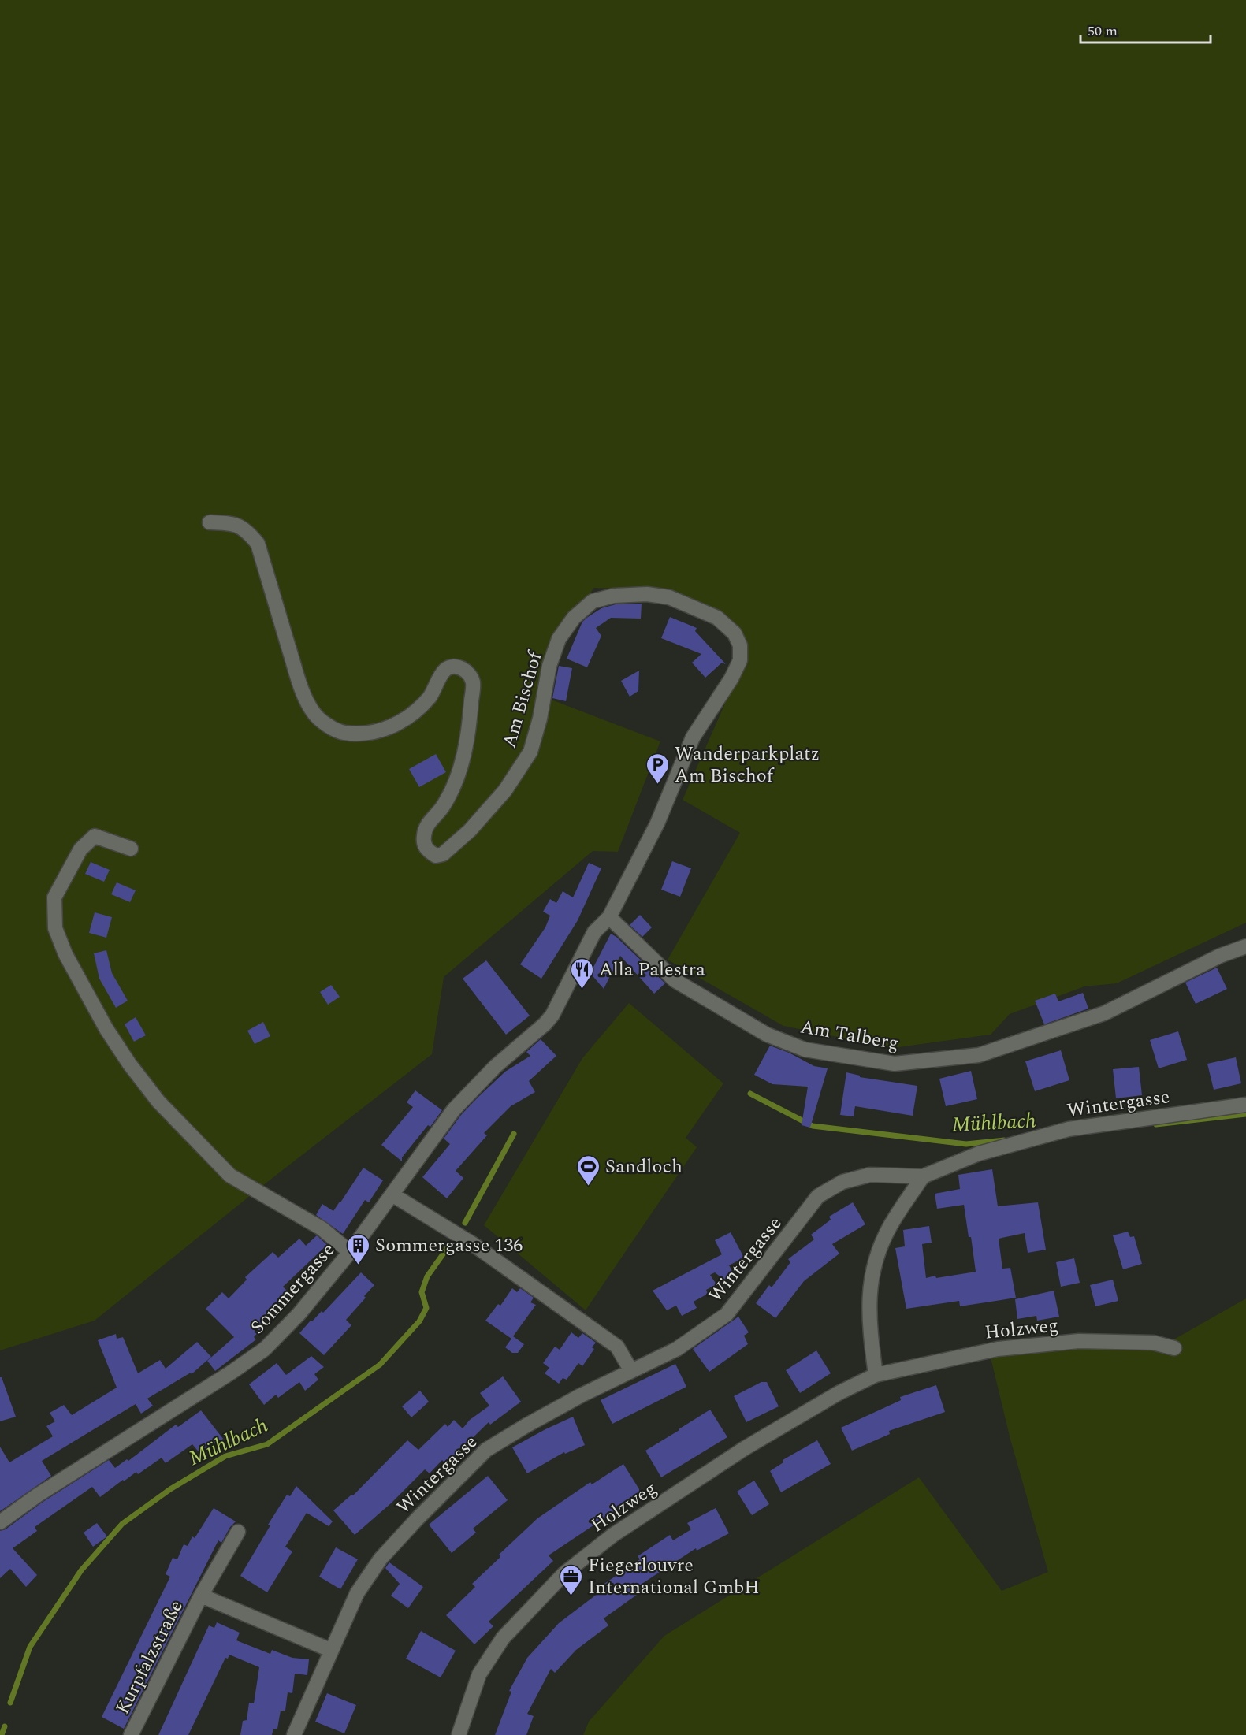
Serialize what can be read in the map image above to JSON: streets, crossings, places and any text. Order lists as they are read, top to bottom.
{
  "streets": {
    "street": [
      "Am Bischof",
      "Am Talberg",
      "Wintergasse",
      "Sommergasse",
      "Holzweg",
      "Kurpfalzstraße"
    ]
  },
  "crossings": [
    ["Am Bischof", "Am Talberg"],
    ["Am Bischof", "Sommergasse"],
    ["Am Talberg", "Sommergasse"],
    ["Wintergasse", "Kurpfalzstraße"]
  ],
  "water": ["Mühlbach"],
  "places": {
    "parking": ["Wanderparkplatz Am Bischof"],
    "restaurant": ["Alla Palestra"],
    "sports": ["Sandloch"],
    "building": ["Sommergasse 136"],
    "office": ["Fiegerlouvre International GmbH"]
  },
  "scale_bar": "50 m"
}
